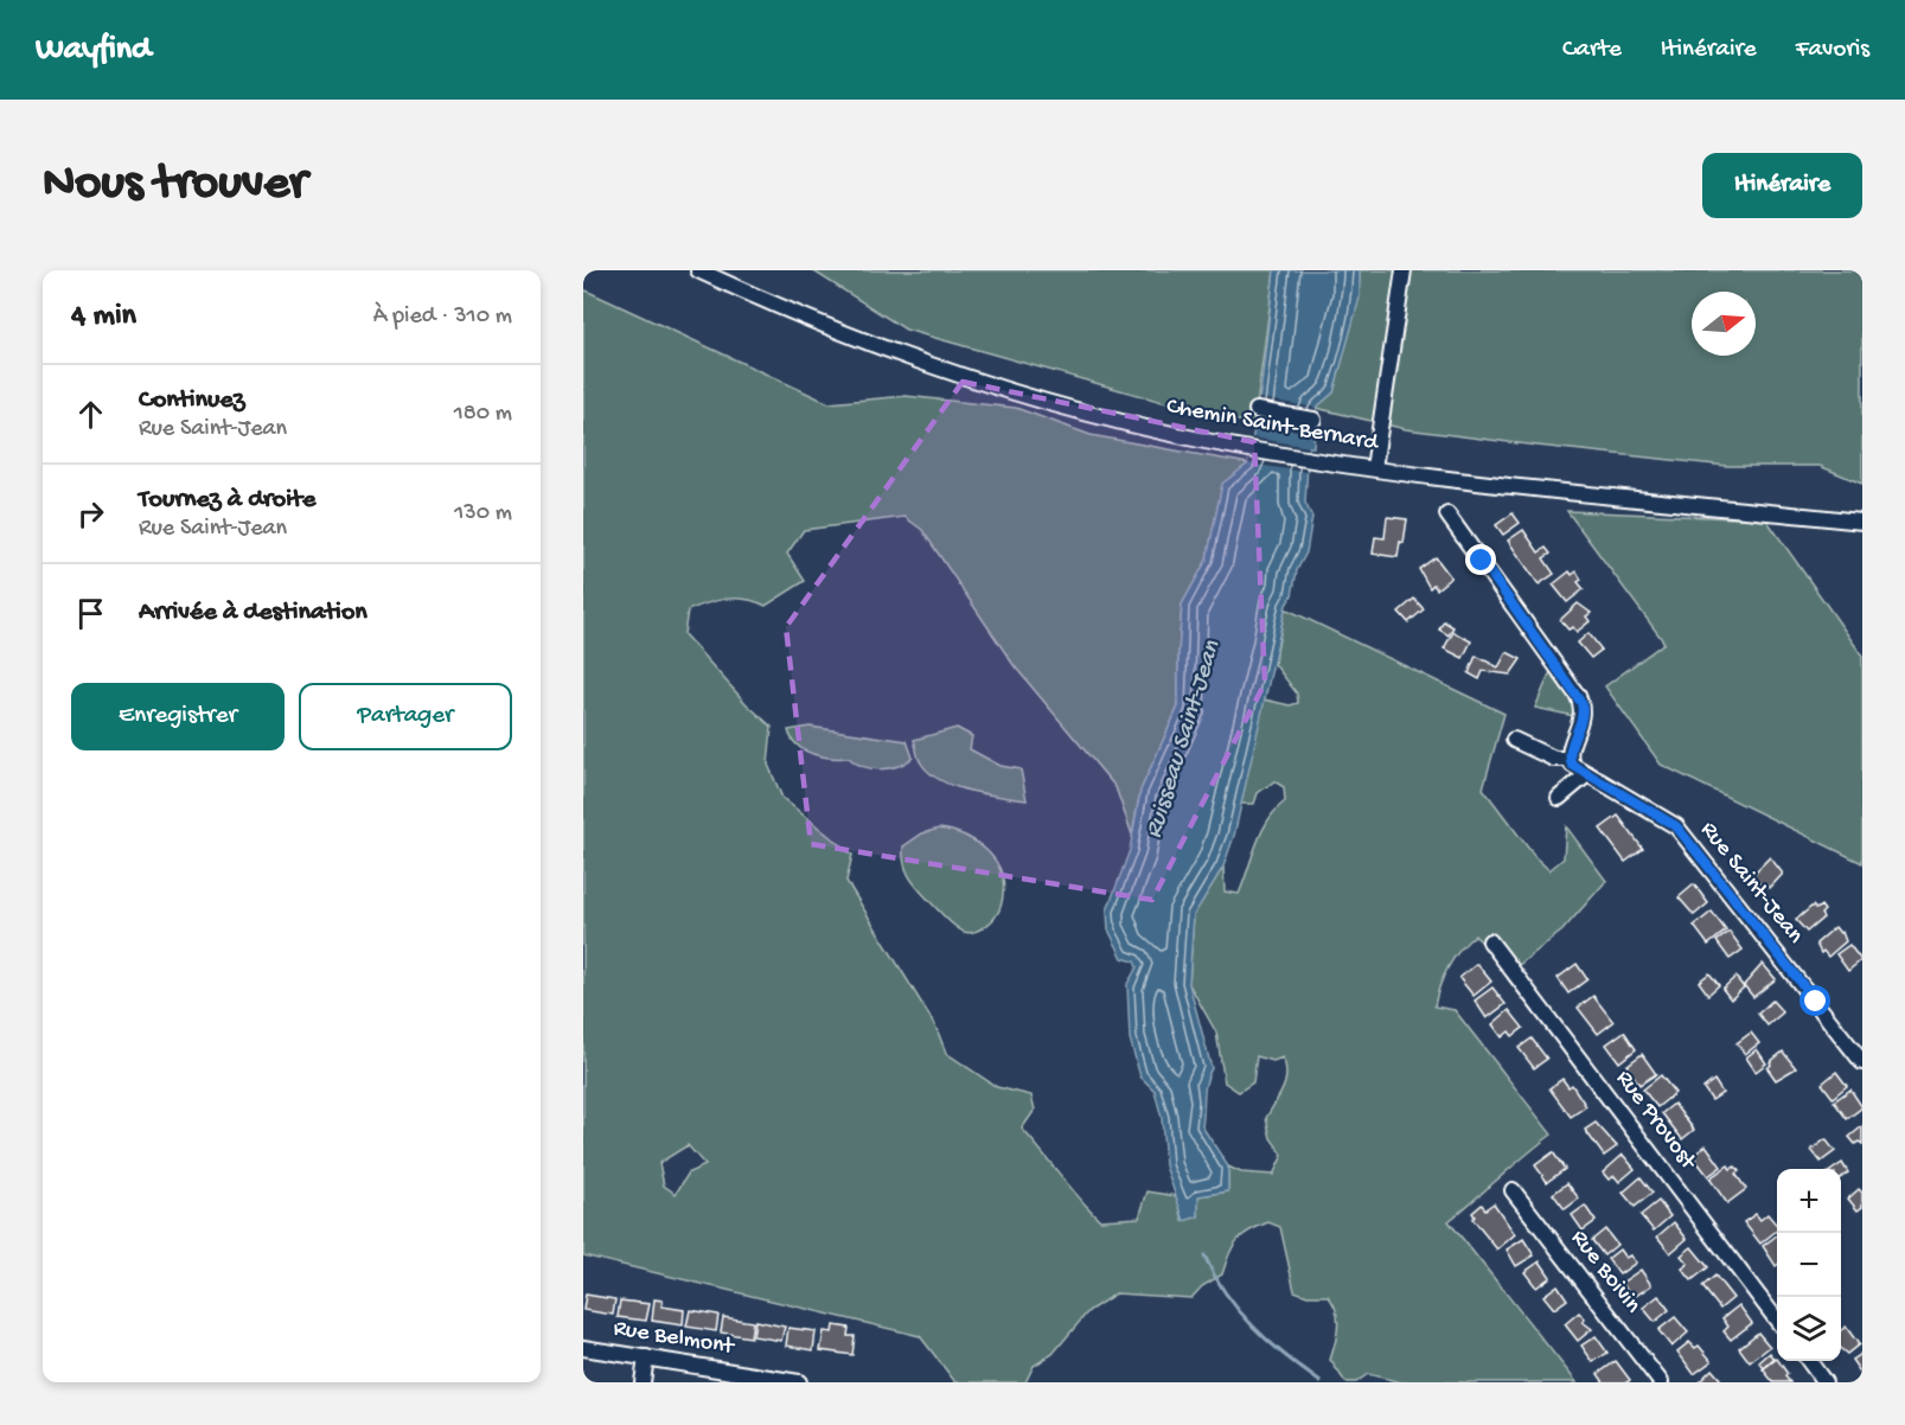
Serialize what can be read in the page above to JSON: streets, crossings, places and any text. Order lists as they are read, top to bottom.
{
  "streets": {
    "street": [
      "Chemin Saint-Bernard",
      "Rue Saint-Jean",
      "Rue Provost",
      "Rue Boivin",
      "Rue Belmont"
    ]
  },
  "water": ["Ruisseau Saint-Jean"],
  "north": "right",
  "page": {
    "header": "Wayfind",
    "nav": ["Carte", "Itinéraire", "Favoris"],
    "buttons": [
      "Itinéraire",
      ["Enregistrer", "Partager"]
    ],
    "title": "Nous trouver",
    "heading": ["4 min", "À pied · 310 m"],
    "list": [
      ["Continuez", "Rue Saint-Jean", "180 m"],
      ["Tournez à droite", "Rue Saint-Jean", "130 m"],
      "Arrivée à destination"
    ],
    "map_buttons": ["+", "−"]
  }
}
